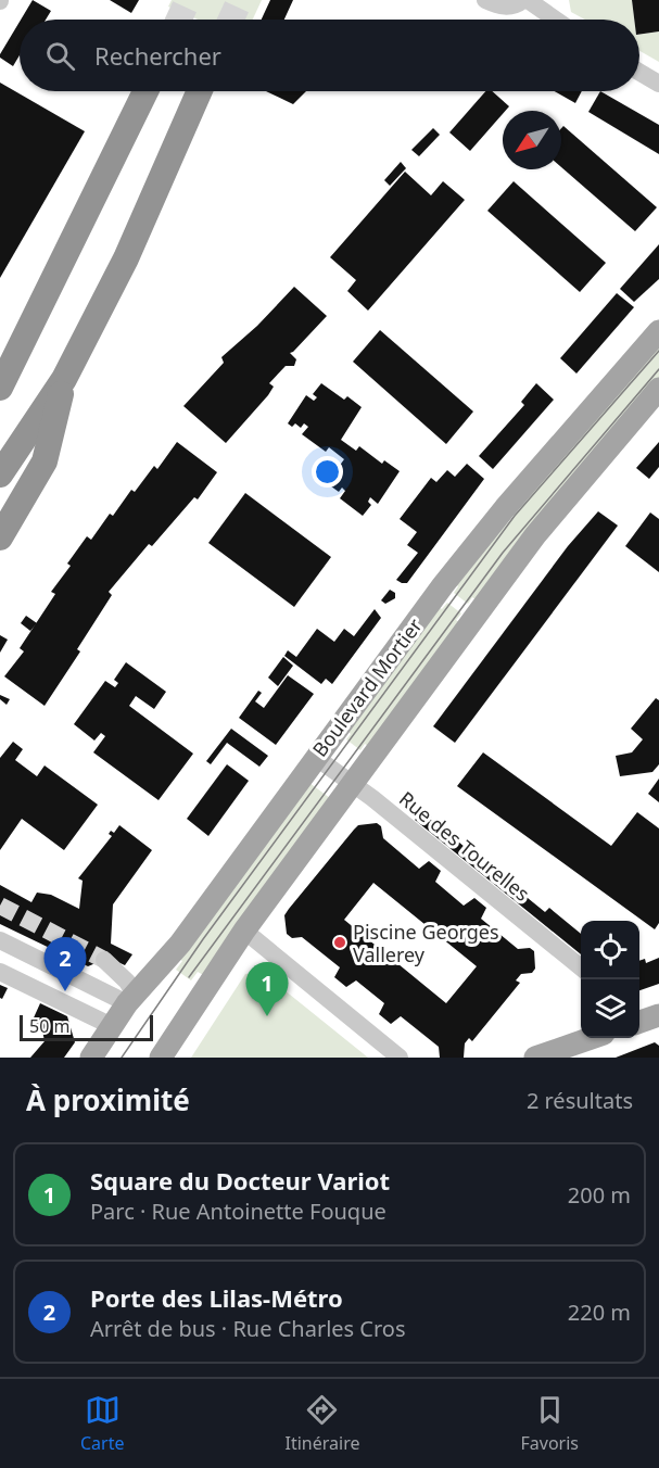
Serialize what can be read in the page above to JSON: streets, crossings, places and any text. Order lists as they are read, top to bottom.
{
  "streets": {
    "main road": ["Boulevard Mortier"],
    "street": ["Rue des Tourelles"]
  },
  "crossings": [
    ["Boulevard Mortier", "Rue des Tourelles"]
  ],
  "places": ["Piscine Georges Vallerey"],
  "scale_bar": "50 m",
  "north": "bottom left",
  "page": {
    "search": "Rechercher",
    "pins": ["2", "1"],
    "scale": "50 m",
    "heading": ["À proximité", "2 résultats"],
    "list": [
      {
        "mark": "1",
        "name": "Square du Docteur Variot",
        "note": "Parc · Rue Antoinette Fouque",
        "value": "200 m"
      },
      {
        "mark": "2",
        "name": "Porte des Lilas-Métro",
        "note": "Arrêt de bus · Rue Charles Cros",
        "value": "220 m"
      }
    ],
    "nav": ["Carte", "Itinéraire", "Favoris"]
  }
}
